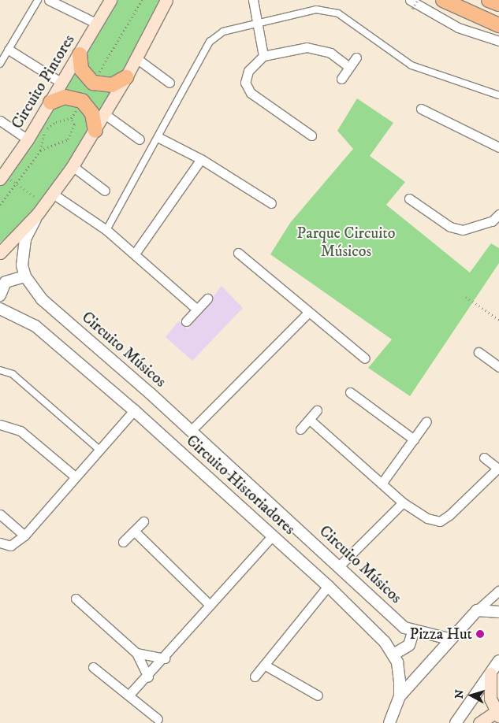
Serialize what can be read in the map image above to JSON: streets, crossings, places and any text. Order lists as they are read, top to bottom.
{
  "streets": {
    "main road": ["Circuito Pintores", "Circuito Músicos"],
    "street": ["Circuito Historiadores"]
  },
  "parks": ["Parque Circuito Músicos"],
  "places": ["Pizza Hut"],
  "north": "left"
}
